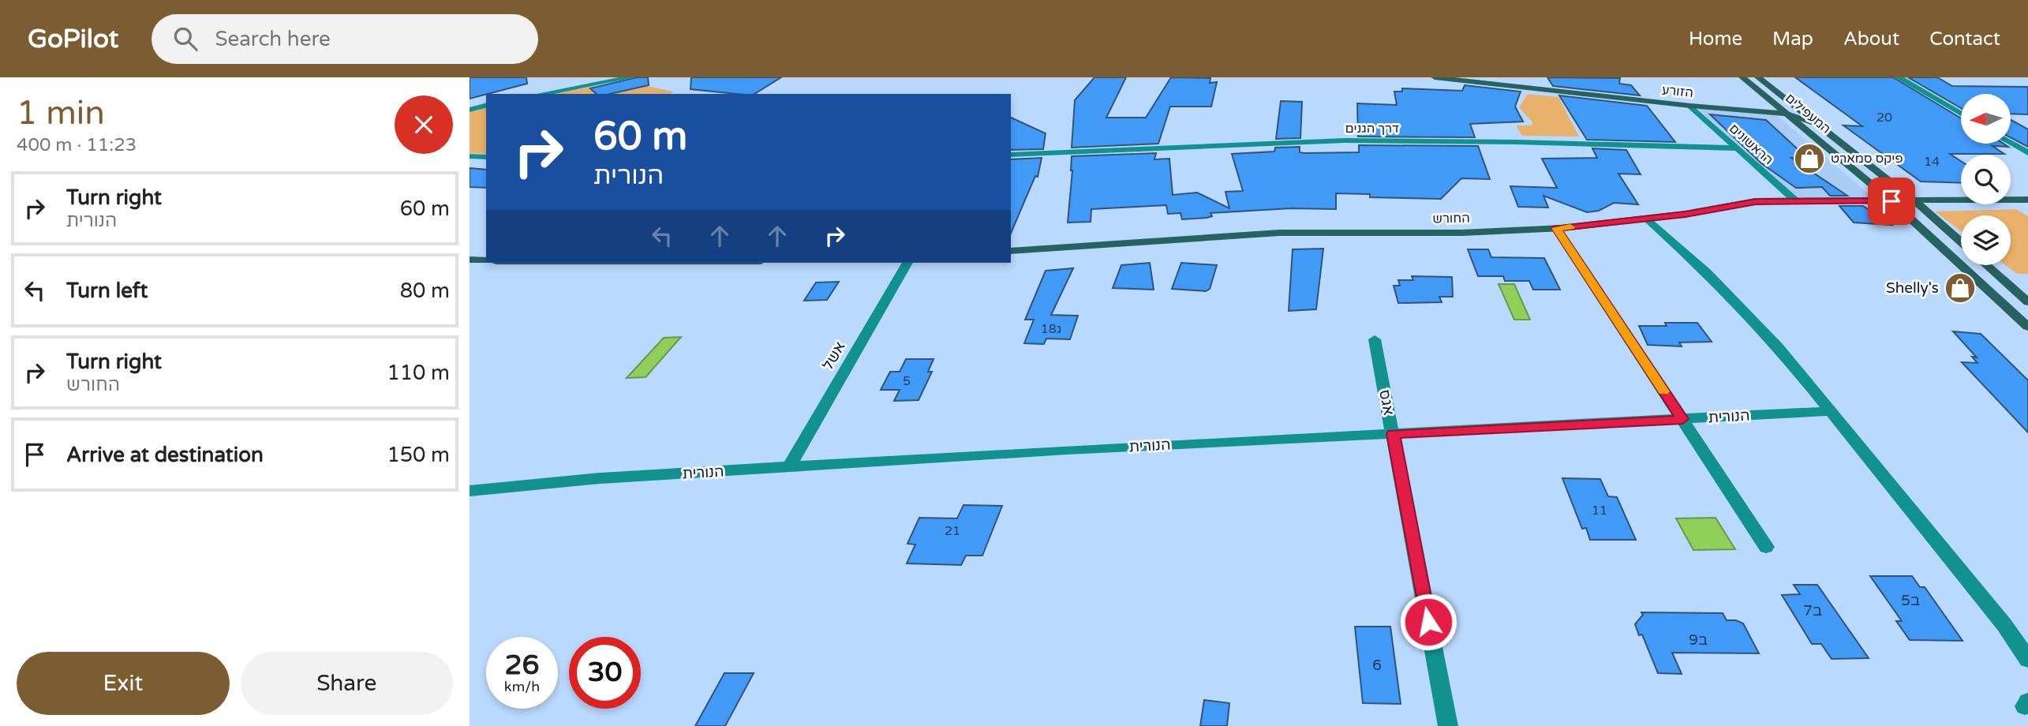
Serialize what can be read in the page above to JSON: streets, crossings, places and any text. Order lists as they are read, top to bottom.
{
  "streets": {
    "street": [
      "הזורע",
      "המעפילים",
      "דרך הגנים",
      "הראשונים",
      "החורש",
      "אשל",
      "אגס",
      "הנורית"
    ]
  },
  "crossings": [
    ["הזורע", "המעפילים"],
    ["הזורע", "הראשונים"],
    ["המעפילים", "החורש"],
    ["דרך הגנים", "הראשונים"],
    ["הראשונים", "החורש"],
    ["אשל", "הנורית"],
    ["אגס", "הנורית"]
  ],
  "places": {
    "shop": ["פיקס סמארט", "Shelly's"]
  },
  "house_numbers": [
    "20",
    "14",
    "18ג",
    "5",
    "11",
    "21",
    "5ב",
    "7ב",
    "9ב",
    "6"
  ],
  "north": "left",
  "page": {
    "header": "GoPilot",
    "search": "Search here",
    "nav": [
      "Home",
      "Map",
      "About",
      "Contact"
    ],
    "heading": ["1 min", "400 m · 11:23"],
    "turn": ["60 m", "הנורית"],
    "list": [
      {
        "name": "Turn right",
        "note": "הנורית",
        "value": "60 m"
      },
      {
        "name": "Turn left",
        "value": "80 m"
      },
      {
        "name": "Turn right",
        "note": "החורש",
        "value": "110 m"
      },
      {
        "name": "Arrive at destination",
        "value": "150 m"
      }
    ],
    "speed": "26 km/h",
    "limit": "30",
    "buttons": ["Exit", "Share"]
  }
}
